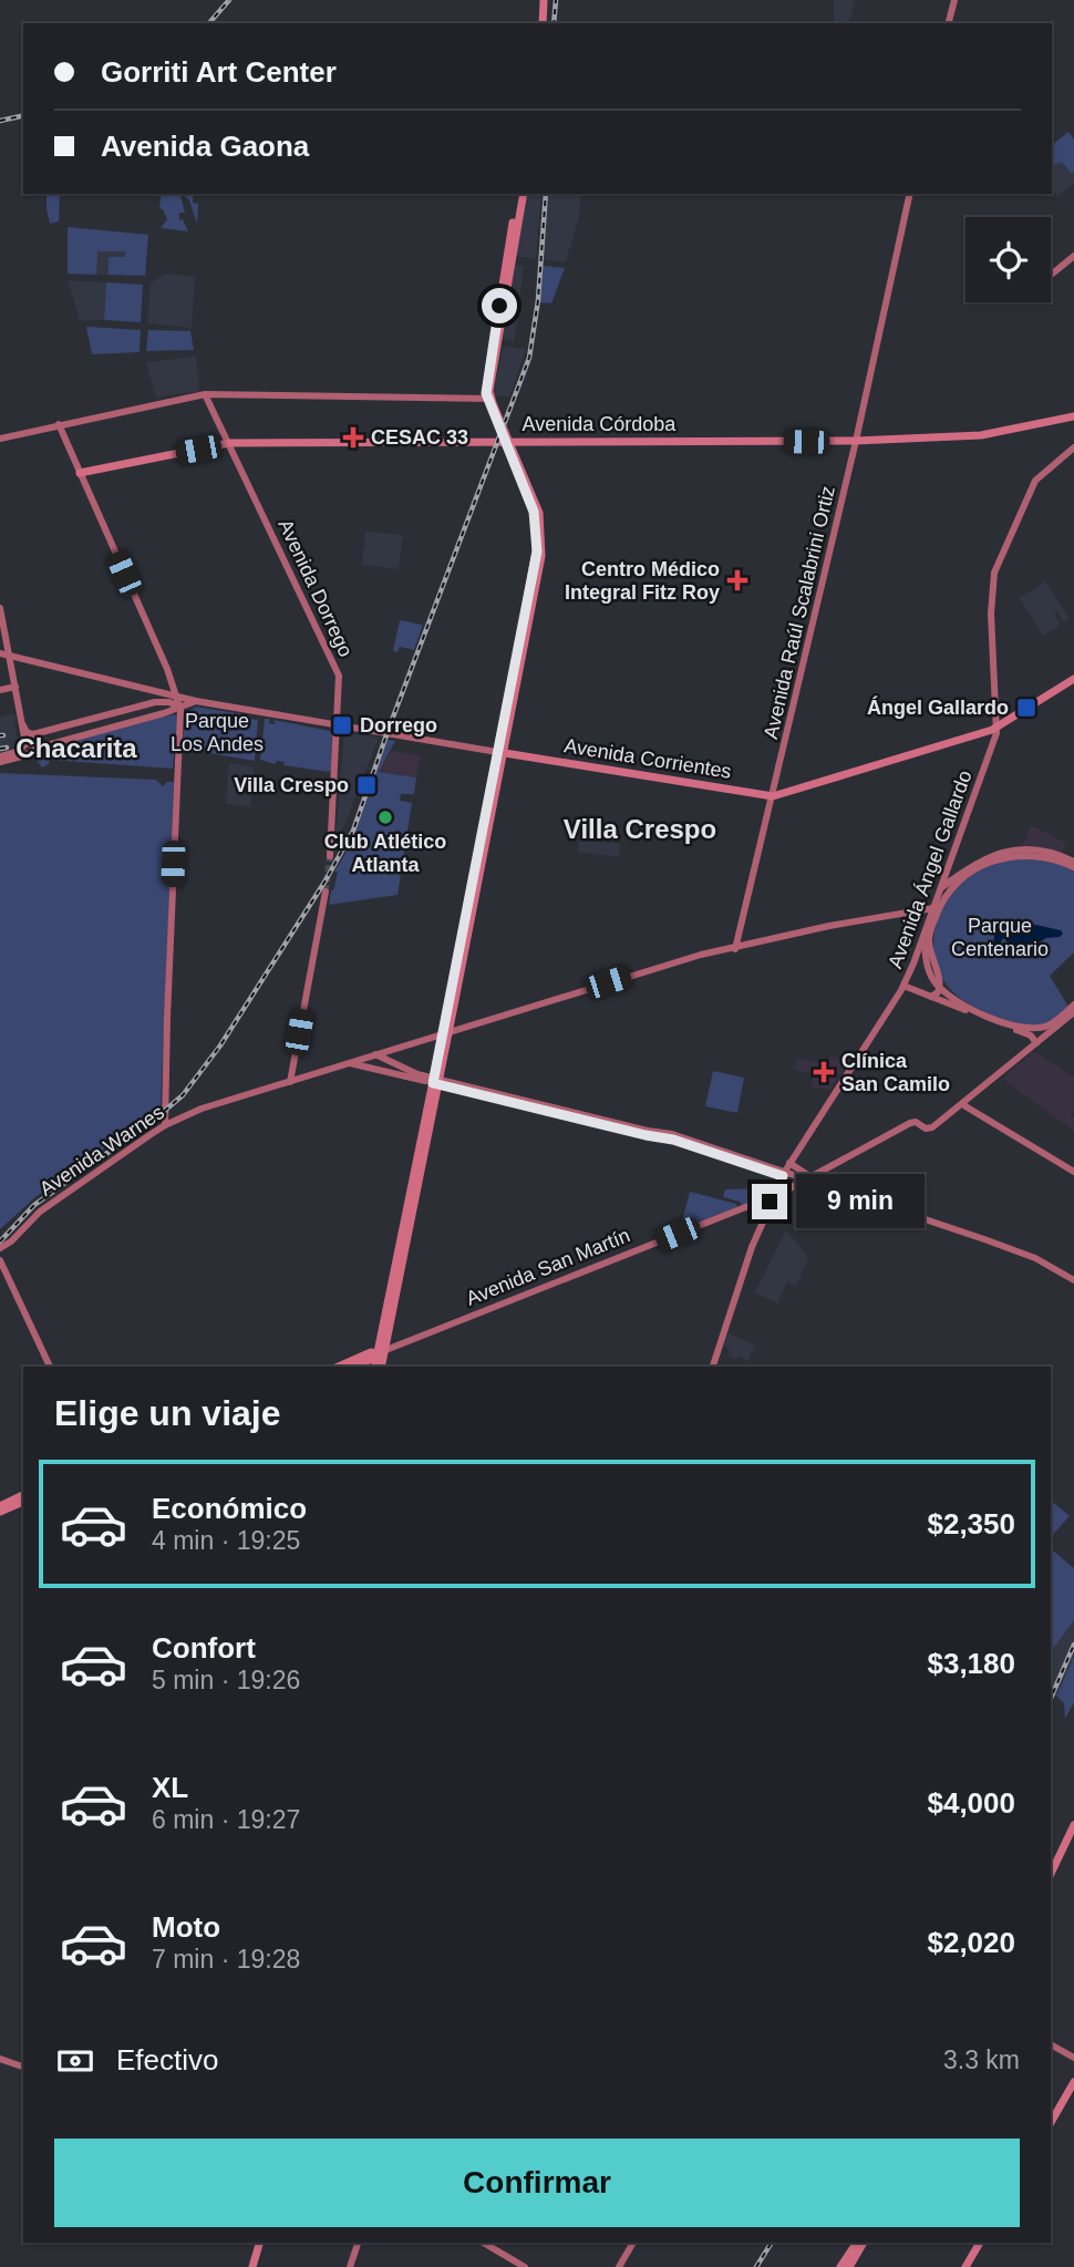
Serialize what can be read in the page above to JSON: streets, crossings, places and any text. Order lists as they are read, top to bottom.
{
  "streets": {
    "main road": [
      "Avenida Córdoba",
      "Avenida Dorrego",
      "Avenida Raúl Scalabrini Ortiz",
      "Avenida Corrientes",
      "Avenida Ángel Gallardo",
      "Avenida Warnes",
      "Avenida San Martín"
    ]
  },
  "crossings": [
    ["Avenida Córdoba", "Avenida Dorrego"],
    ["Avenida Córdoba", "Avenida Raúl Scalabrini Ortiz"],
    ["Avenida Dorrego", "Avenida Corrientes"],
    ["Avenida Raúl Scalabrini Ortiz", "Avenida Corrientes"],
    ["Avenida Raúl Scalabrini Ortiz", "Avenida Warnes"],
    ["Avenida Corrientes", "Avenida Ángel Gallardo"],
    ["Avenida Ángel Gallardo", "Avenida Warnes"],
    ["Avenida Ángel Gallardo", "Avenida San Martín"]
  ],
  "districts": ["Chacarita", "Villa Crespo"],
  "parks": ["Parque Los Andes", "Parque Centenario"],
  "places": {
    "health": ["CESAC 33", "Centro Médico Integral Fitz Roy", "Clínica San Camilo"],
    "transit": ["Ángel Gallardo", "Dorrego", "Villa Crespo"],
    "other": ["Club Atlético Atlanta"]
  },
  "page": {
    "banner": ["Gorriti Art Center", "Avenida Gaona"],
    "bubble": "9 min",
    "heading": "Elige un viaje",
    "list": [
      {
        "name": "Económico",
        "note": "4 min · 19:25",
        "value": "$2,350"
      },
      {
        "name": "Confort",
        "note": "5 min · 19:26",
        "value": "$3,180"
      },
      {
        "name": "XL",
        "note": "6 min · 19:27",
        "value": "$4,000"
      },
      {
        "name": "Moto",
        "note": "7 min · 19:28",
        "value": "$2,020"
      }
    ],
    "pay": ["Efectivo", "3.3 km"],
    "buttons": "Confirmar"
  }
}
